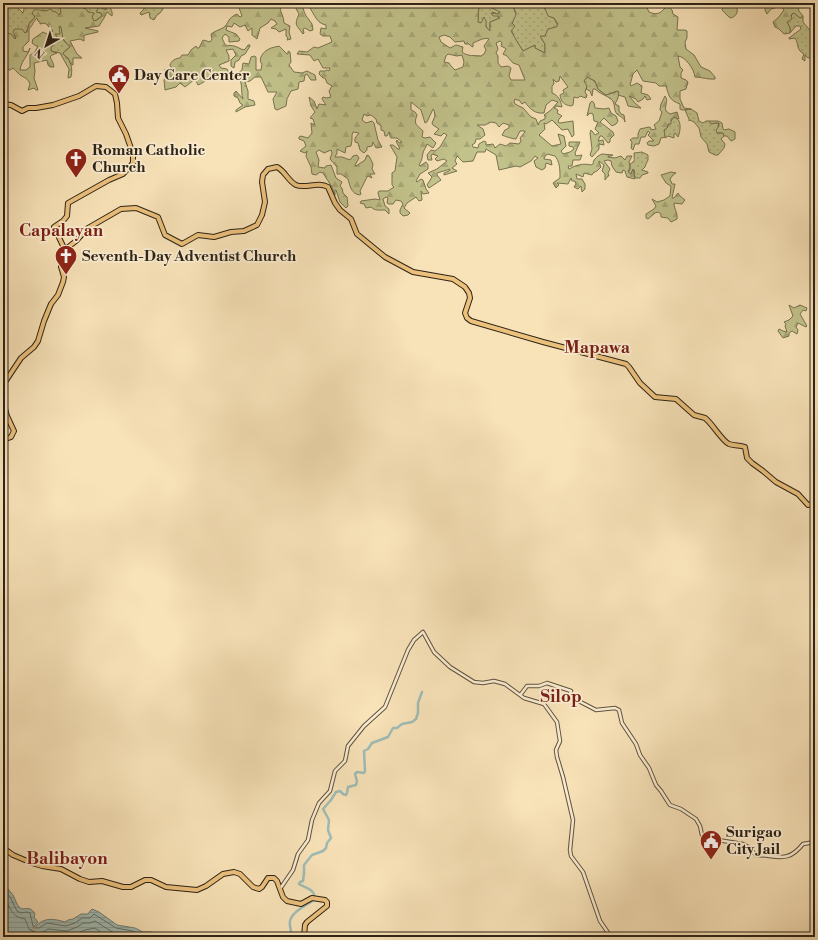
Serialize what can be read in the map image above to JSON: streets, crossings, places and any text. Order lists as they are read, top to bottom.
{
  "districts": [
    "Capalayan",
    "Mapawa",
    "Silop",
    "Balibayon"
  ],
  "places": {
    "public building": ["Day Care Center", "Surigao City Jail"],
    "church": ["Roman Catholic Church", "Seventh-Day Adventist Church"]
  },
  "north": "bottom left"
}
